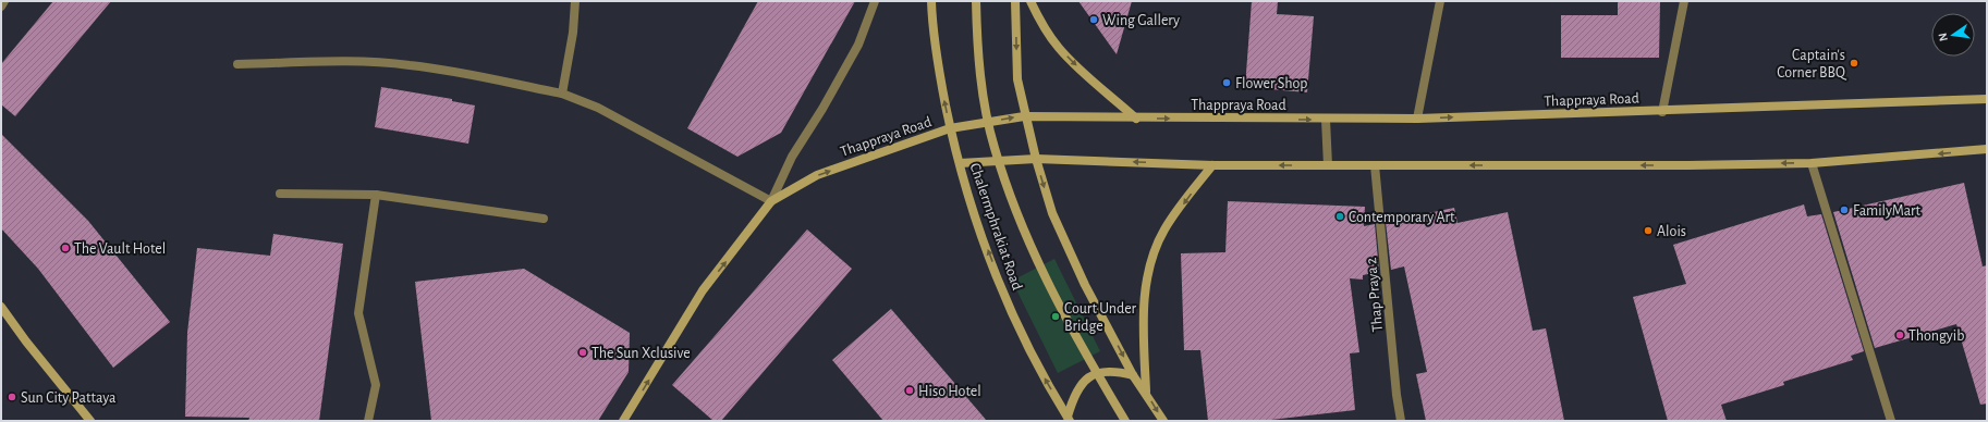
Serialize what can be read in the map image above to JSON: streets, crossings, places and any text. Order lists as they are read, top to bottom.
{
  "streets": {
    "main road": ["Thappraya Road", "Chalermphrakiat Road"],
    "street": ["Thap Praya 2"]
  },
  "crossings": [
    ["Thappraya Road", "Chalermphrakiat Road"]
  ],
  "places": [
    "Wing Gallery",
    "Captain's Corner BBQ",
    "Flower Shop",
    "FamilyMart",
    "Contemporary Art",
    "Alois",
    "The Vault Hotel",
    "Court Under Bridge",
    "Thongyib",
    "The Sun Xclusive",
    "Hiso Hotel",
    "Sun City Pattaya"
  ],
  "north": "left"
}
